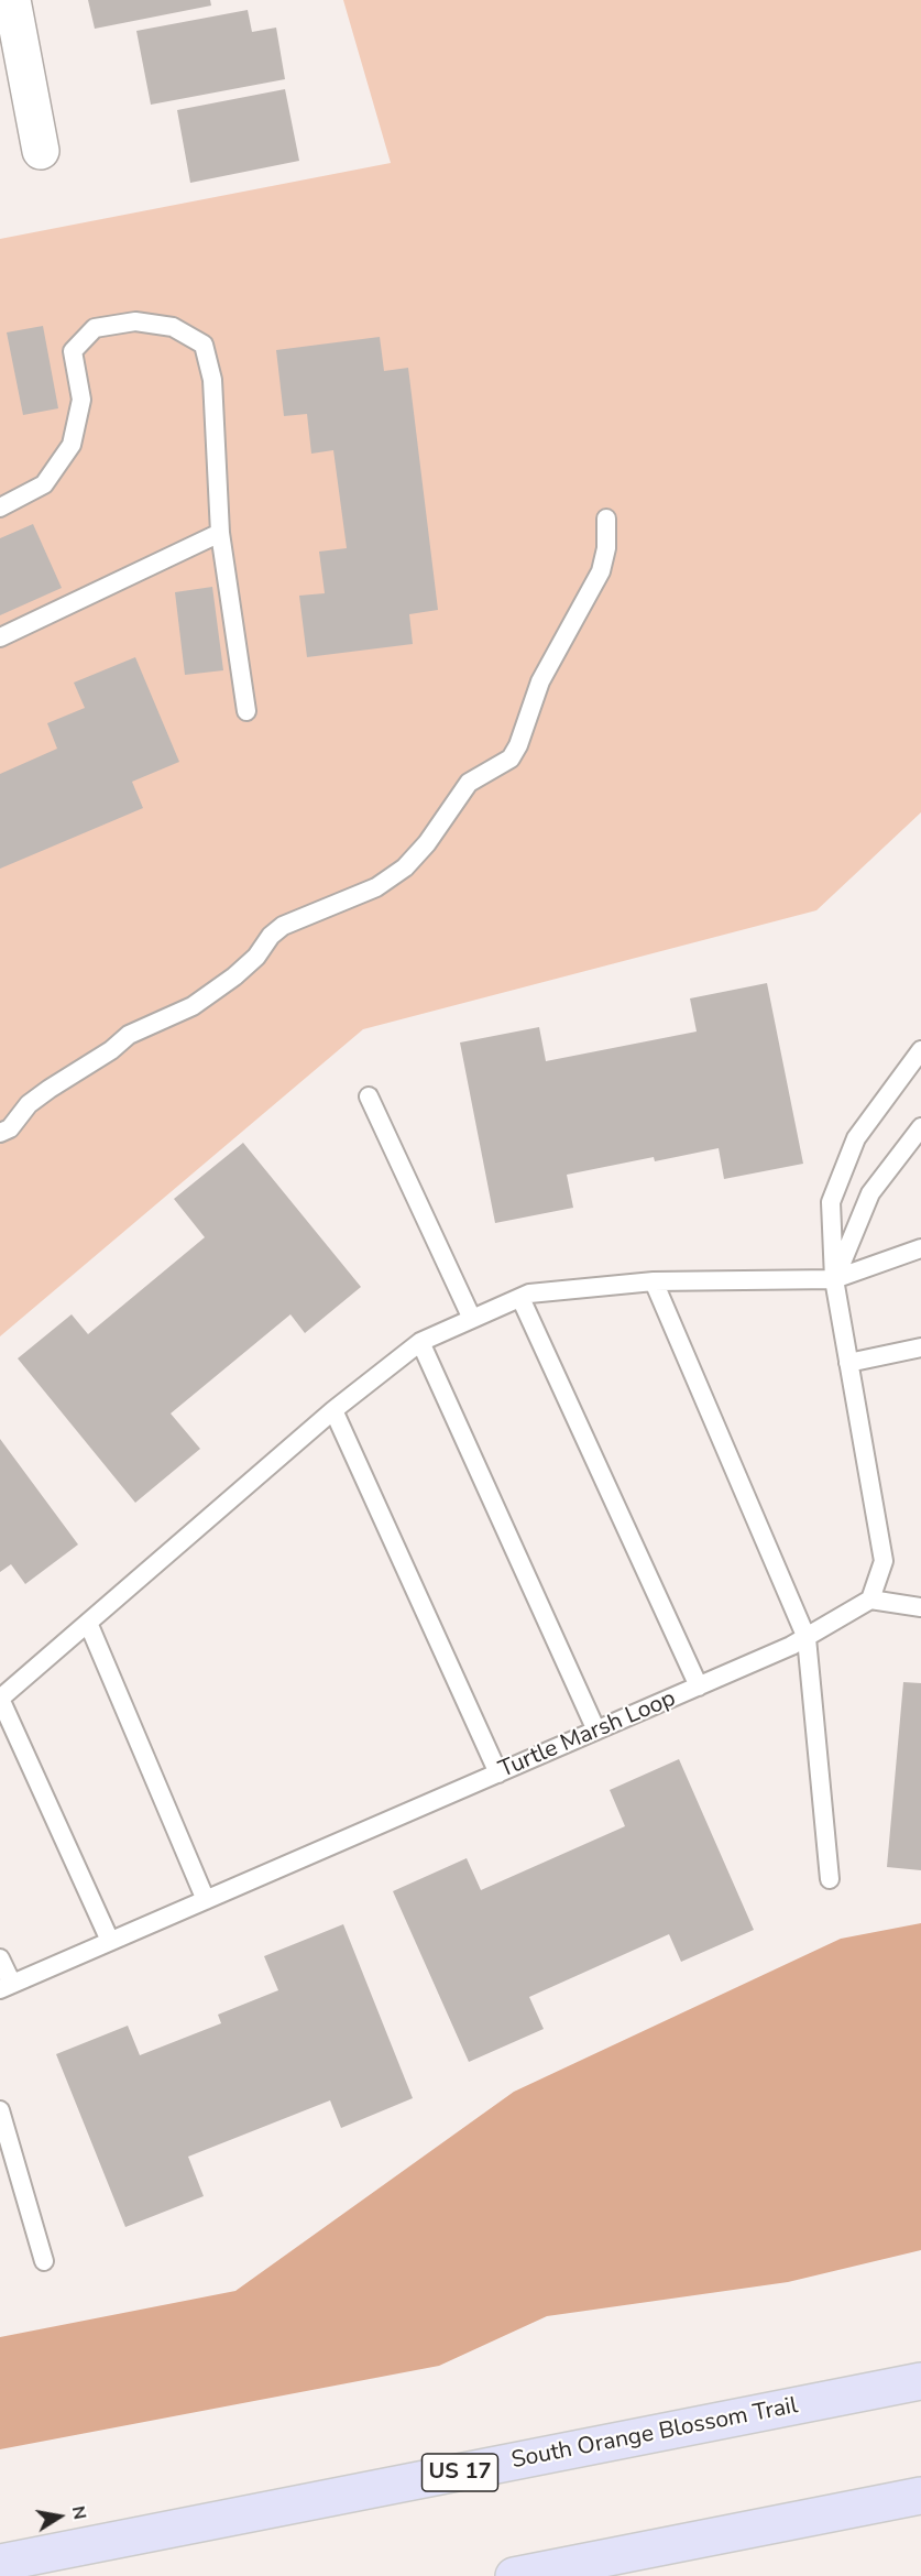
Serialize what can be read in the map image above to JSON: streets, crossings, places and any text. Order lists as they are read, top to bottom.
{
  "streets": {
    "main road": ["South Orange Blossom Trail", "US 17"],
    "lane": ["Turtle Marsh Loop"]
  },
  "north": "right"
}
